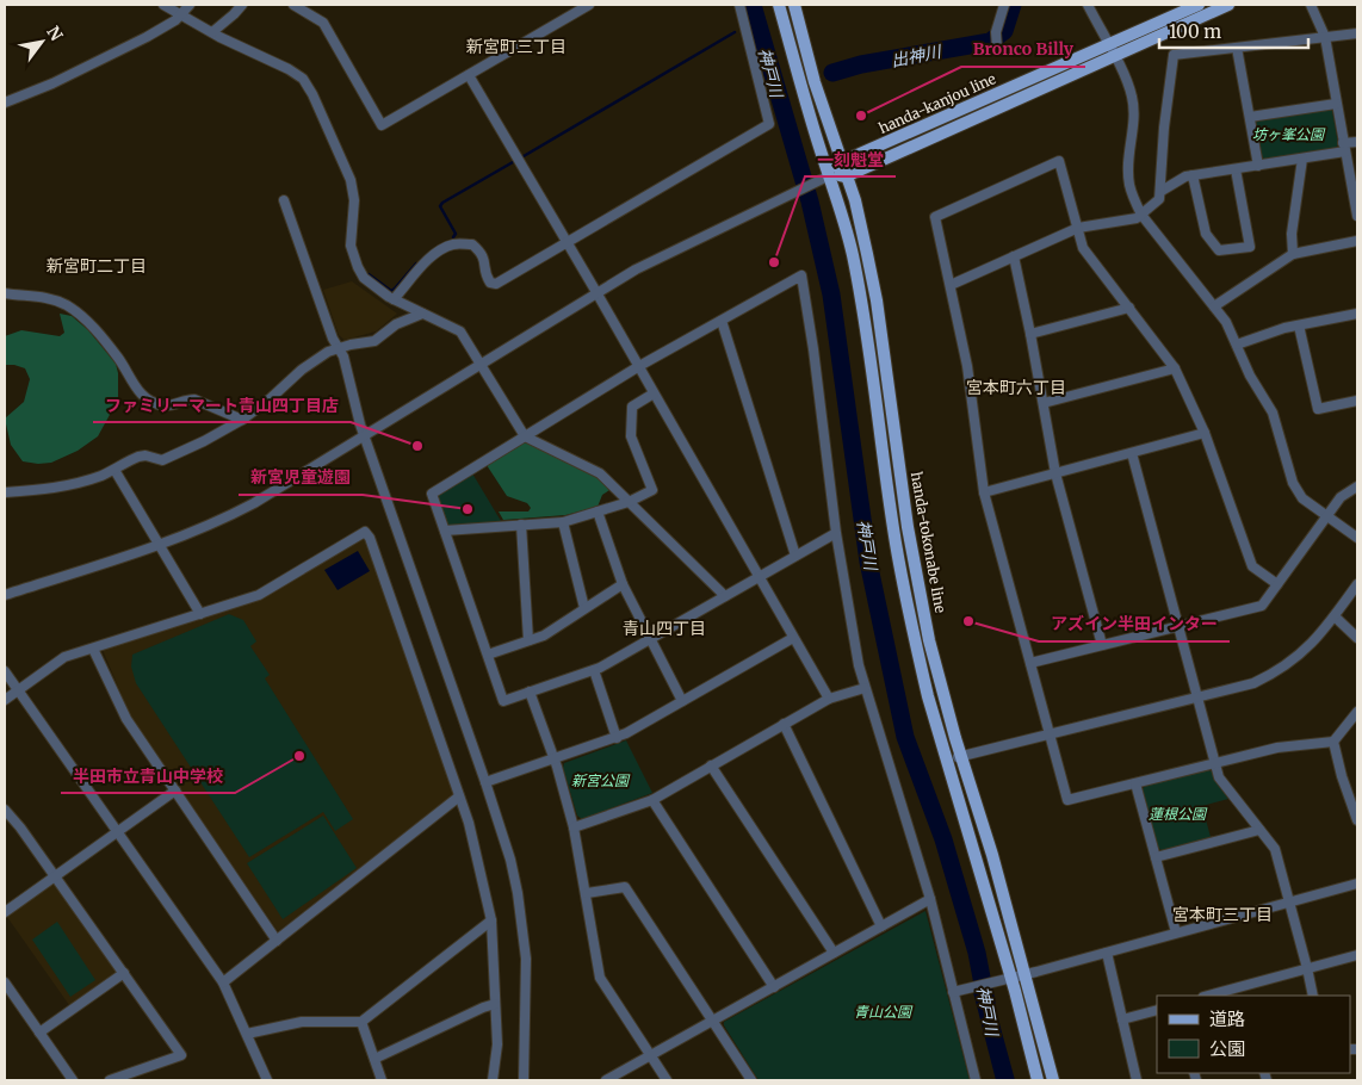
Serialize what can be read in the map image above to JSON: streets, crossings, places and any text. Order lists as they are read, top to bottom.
{
  "streets": {
    "main road": ["handa-kanjou line", "handa-tokonabe line"]
  },
  "crossings": [
    ["handa-kanjou line", "handa-tokonabe line"]
  ],
  "districts": [
    "新宮町三丁目",
    "新宮町二丁目",
    "宮本町六丁目",
    "青山四丁目",
    "宮本町三丁目"
  ],
  "water": ["出神川", "神戸川"],
  "parks": [
    "坊ヶ峯公園",
    "新宮公園",
    "蓮根公園",
    "青山公園"
  ],
  "places": [
    "Bronco Billy",
    "一刻魁堂",
    "ファミリーマート青山四丁目店",
    "新宮児童遊園",
    "アズイン半田インター",
    "半田市立青山中学校"
  ],
  "legend": ["道路", "公園"],
  "scale_bar": "100 m",
  "north": "top right"
}
